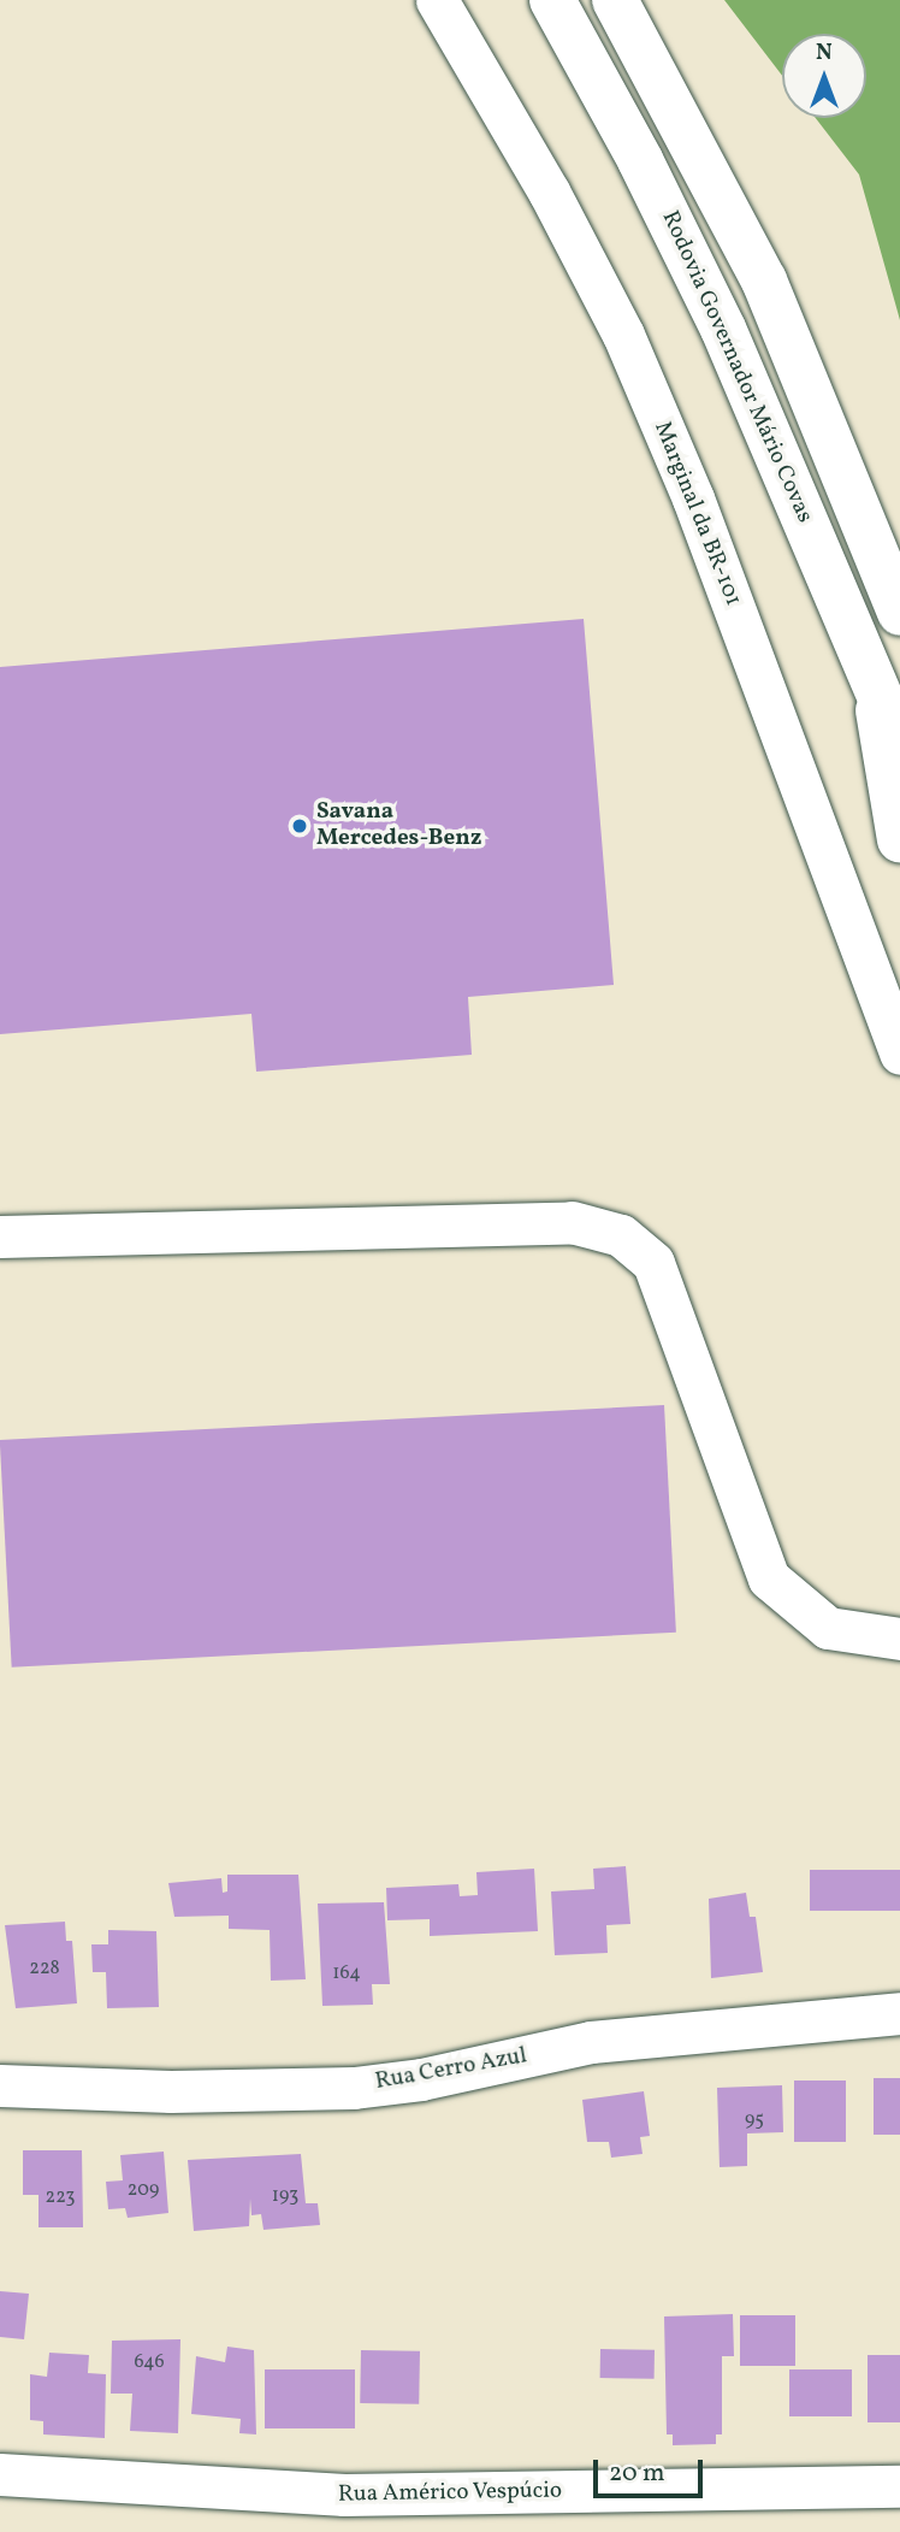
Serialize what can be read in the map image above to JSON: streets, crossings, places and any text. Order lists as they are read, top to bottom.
{
  "streets": {
    "highway": ["Rodovia Governador Mário Covas"],
    "street": ["Marginal da BR-101", "Rua Cerro Azul", "Rua Américo Vespúcio"]
  },
  "places": ["Savana Mercedes-Benz"],
  "house_numbers": [
    "228",
    "164",
    "95",
    "209",
    "193",
    "223",
    "646"
  ],
  "scale_bar": "20 m",
  "north": "top"
}
